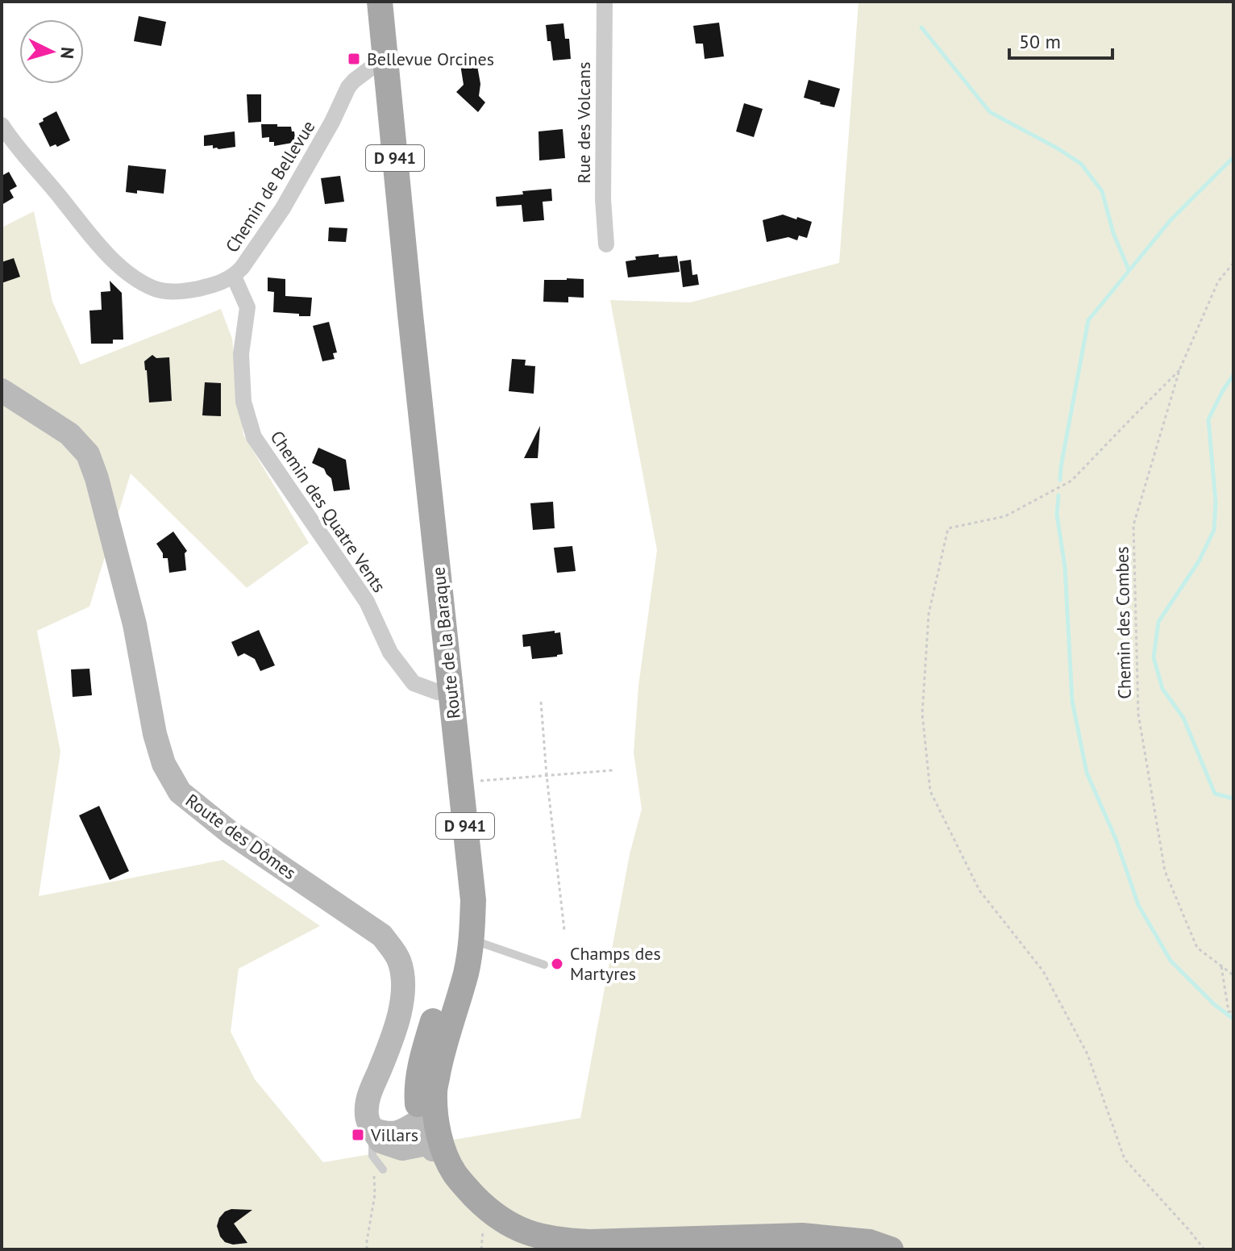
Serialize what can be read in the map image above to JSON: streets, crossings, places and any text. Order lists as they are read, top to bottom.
{
  "streets": {
    "main road": ["D 941", "Route de la Baraque"],
    "street": [
      "Rue des Volcans",
      "Chemin de Bellevue",
      "Chemin des Quatre Vents",
      "Route des Dômes"
    ],
    "path": ["Chemin des Combes"]
  },
  "crossings": [
    ["Chemin de Bellevue", "Chemin des Quatre Vents"],
    ["Chemin de Bellevue", "Route de la Baraque"],
    ["Chemin des Quatre Vents", "Route de la Baraque"]
  ],
  "places": {
    "transit": ["Bellevue Orcines", "Villars"],
    "other": ["Champs des Martyres"]
  },
  "scale_bar": "50 m",
  "north": "right"
}
